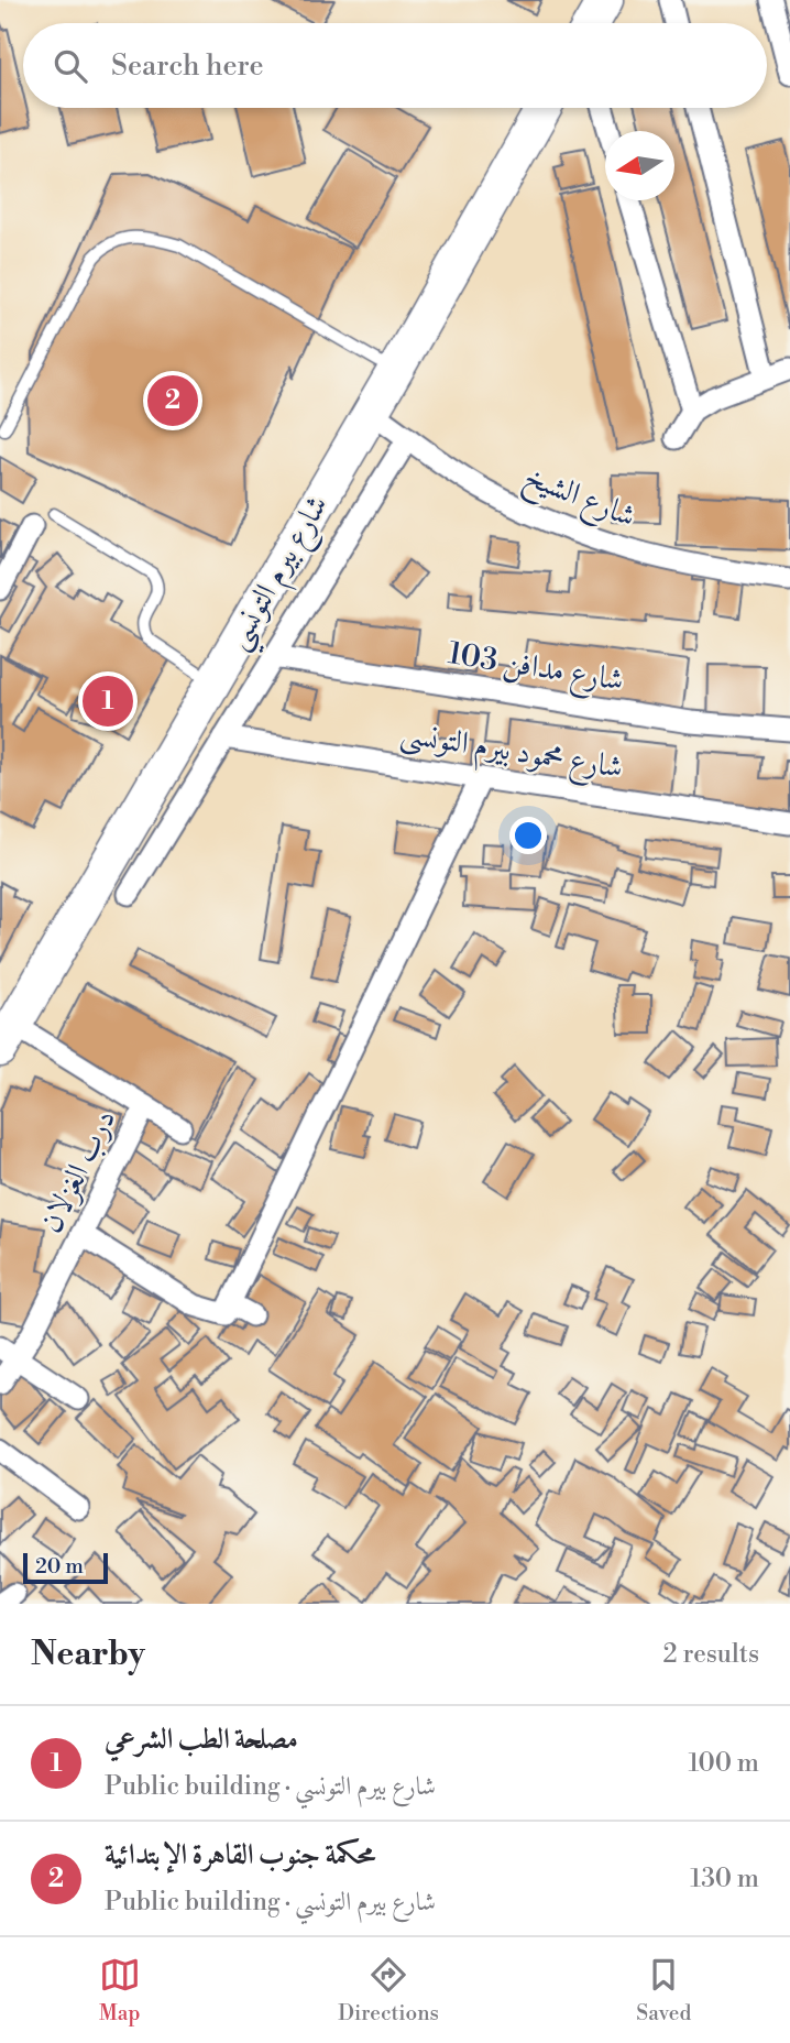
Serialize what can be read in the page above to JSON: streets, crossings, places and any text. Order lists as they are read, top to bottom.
{
  "streets": {
    "main road": ["شارع بيرم التونسي"],
    "street": [
      "شارع الشيخ",
      "شارع مدافن 103",
      "شارع محمود بيرم التونسى",
      "درب الغزلان"
    ]
  },
  "crossings": [
    ["شارع الشيخ", "شارع بيرم التونسي"]
  ],
  "scale_bar": "20 m",
  "north": "left",
  "page": {
    "search": "Search here",
    "pins": ["2", "1"],
    "scale": "20 m",
    "heading": ["Nearby", "2 results"],
    "list": [
      {
        "mark": "1",
        "name": "مصلحة الطب الشرعي",
        "note": "Public building · شارع بيرم التونسي",
        "value": "100 m"
      },
      {
        "mark": "2",
        "name": "محكمة جنوب القاهرة الإبتدائية",
        "note": "Public building · شارع بيرم التونسي",
        "value": "130 m"
      }
    ],
    "nav": ["Map", "Directions", "Saved"]
  }
}
